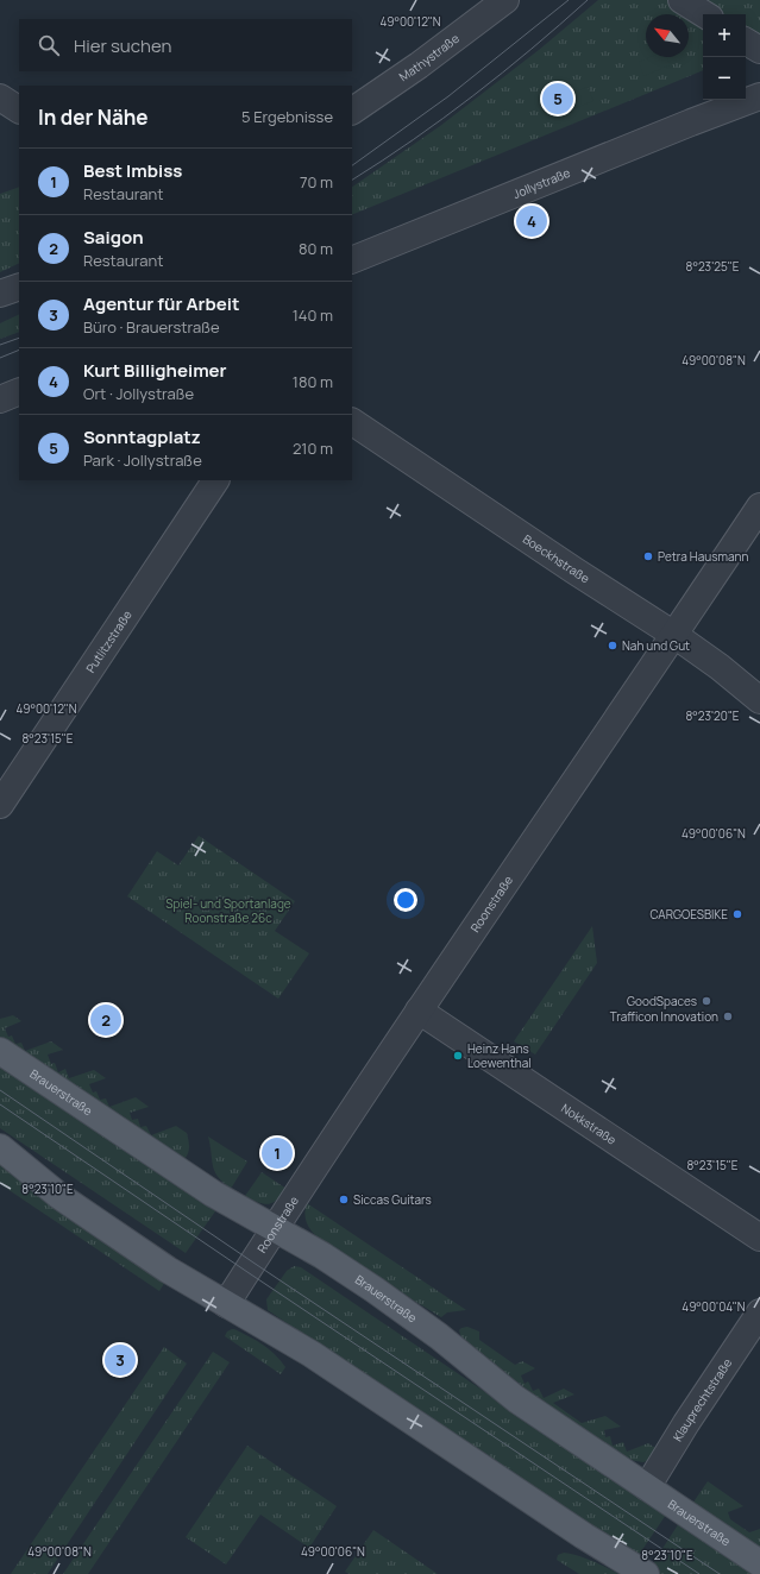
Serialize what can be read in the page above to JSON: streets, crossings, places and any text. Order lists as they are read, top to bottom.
{
  "streets": {
    "main road": ["Brauerstraße"],
    "street": [
      "Mathystraße",
      "Jollystraße",
      "Boeckhstraße",
      "Putlitzstraße",
      "Roonstraße",
      "Nokkstraße",
      "Klauprechtstraße"
    ]
  },
  "crossings": [
    ["Boeckhstraße", "Roonstraße"],
    ["Roonstraße", "Brauerstraße"],
    ["Roonstraße", "Nokkstraße"],
    ["Brauerstraße", "Klauprechtstraße"]
  ],
  "parks": ["Spiel- und Sportanlage Roonstraße 26c"],
  "places": [
    "Petra Hausmann",
    "Nah und Gut",
    "CARGOESBIKE",
    "GoodSpaces",
    "Trafficon Innovation",
    "Heinz Hans Loewenthal",
    "Siccas Guitars"
  ],
  "north": "top left",
  "page": {
    "map_buttons": ["+", "−"],
    "search": "Hier suchen",
    "pins": [
      "5",
      "4",
      "2",
      "1",
      "3"
    ],
    "heading": ["In der Nähe", "5 Ergebnisse"],
    "list": [
      {
        "mark": "1",
        "name": "Best Imbiss",
        "note": "Restaurant",
        "value": "70 m"
      },
      {
        "mark": "2",
        "name": "Saigon",
        "note": "Restaurant",
        "value": "80 m"
      },
      {
        "mark": "3",
        "name": "Agentur für Arbeit",
        "note": "Büro · Brauerstraße",
        "value": "140 m"
      },
      {
        "mark": "4",
        "name": "Kurt Billigheimer",
        "note": "Ort · Jollystraße",
        "value": "180 m"
      },
      {
        "mark": "5",
        "name": "Sonntagplatz",
        "note": "Park · Jollystraße",
        "value": "210 m"
      }
    ]
  },
  "coordinates": [
    "49°00'12\"N",
    "8°23'25\"E",
    "49°00'08\"N",
    "8°23'20\"E",
    "8°23'15\"E",
    "49°00'06\"N",
    "8°23'10\"E",
    "49°00'04\"N"
  ]
}
